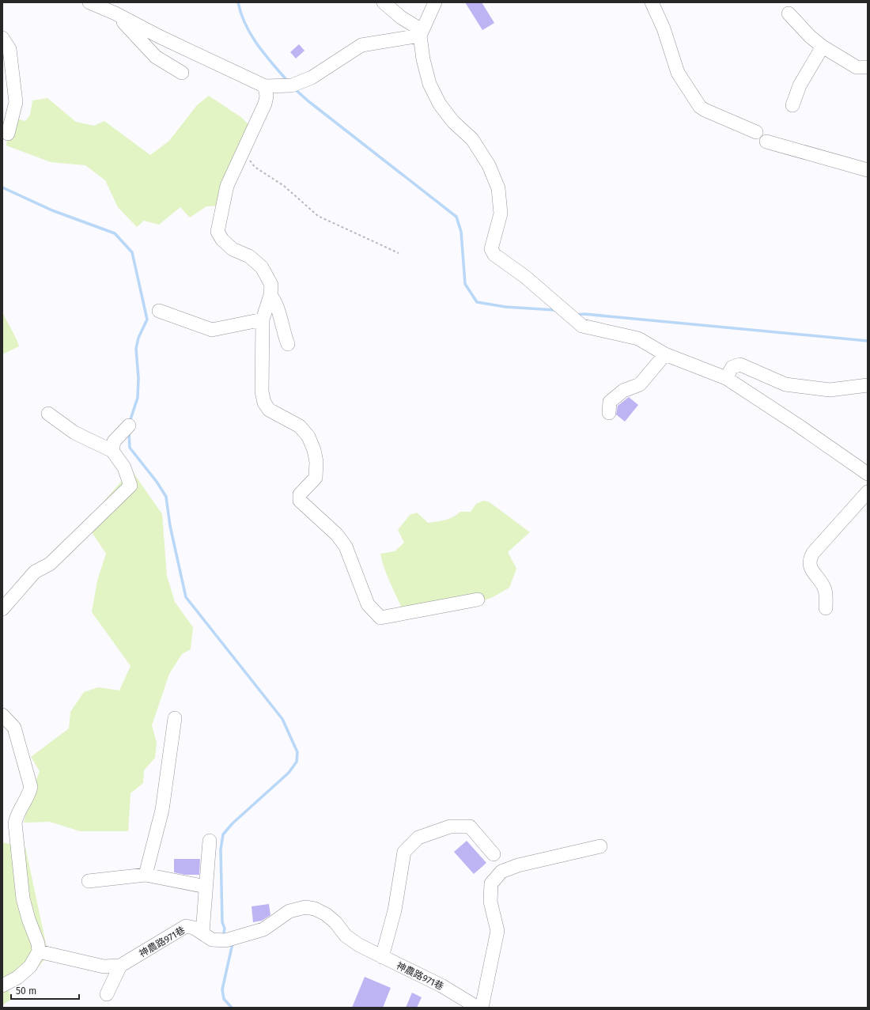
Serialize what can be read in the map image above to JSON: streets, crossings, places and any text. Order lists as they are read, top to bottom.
{
  "streets": {
    "street": ["神農路971巷"]
  },
  "scale_bar": "50 m"
}
